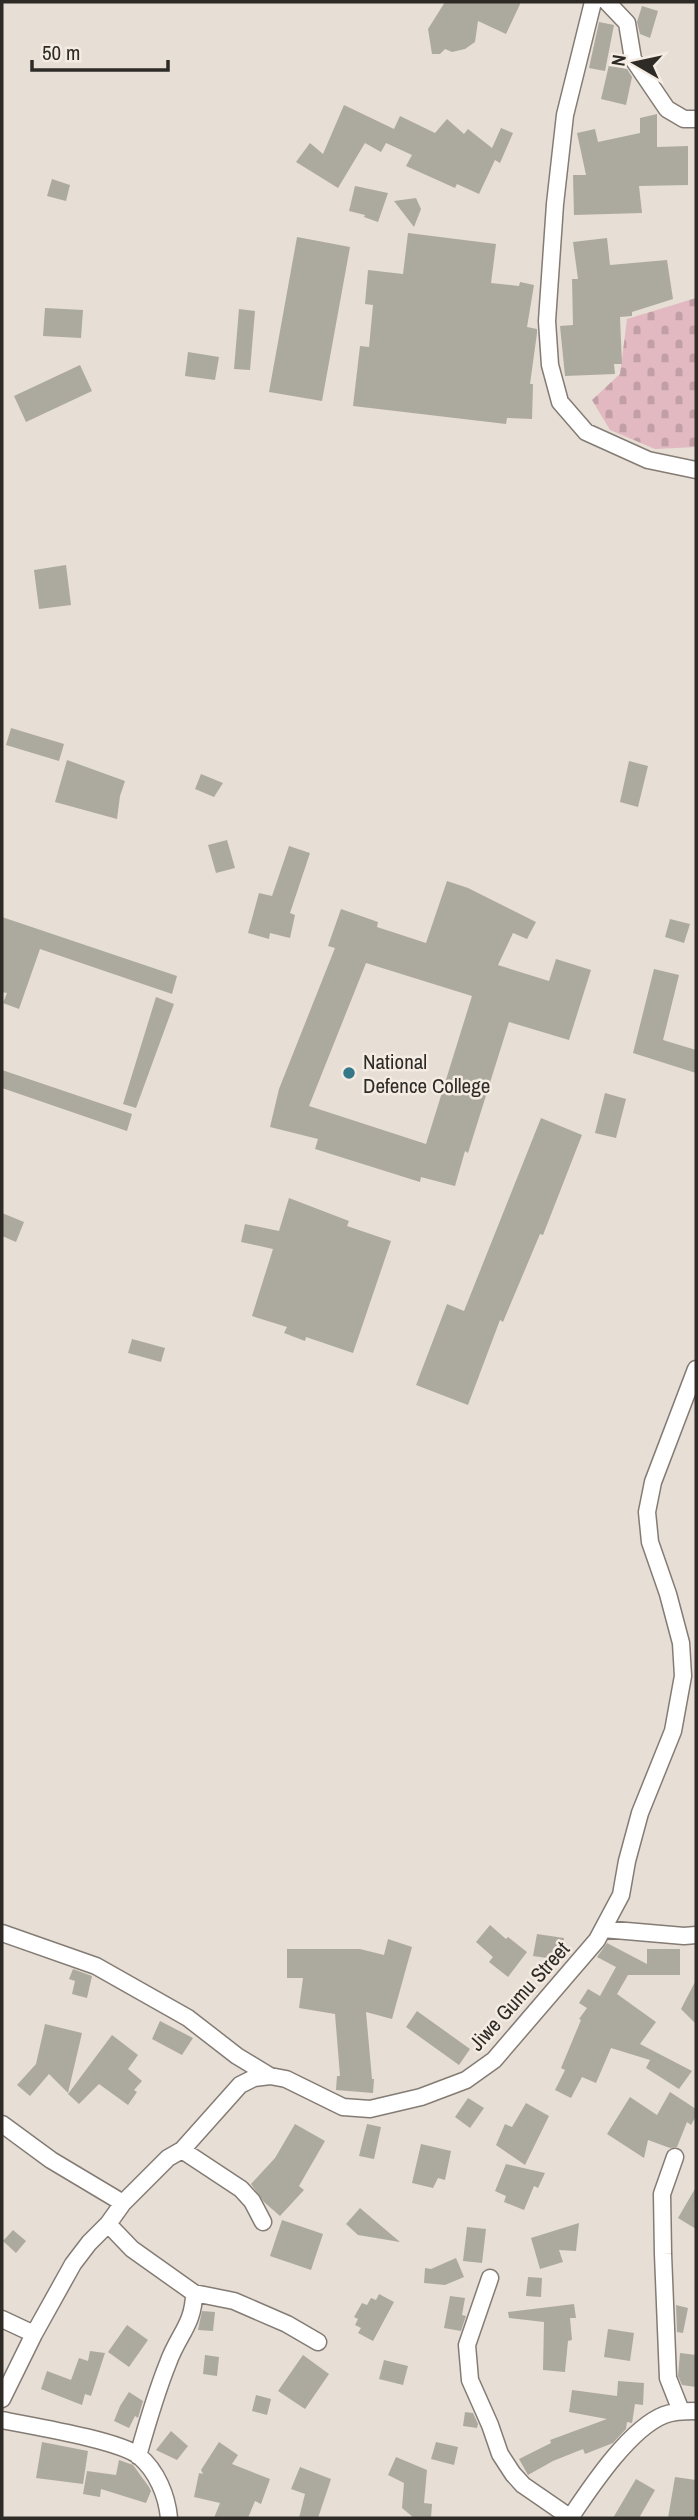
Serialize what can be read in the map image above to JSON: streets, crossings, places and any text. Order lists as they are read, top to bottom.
{
  "streets": {
    "street": ["Jiwe Gumu Street"]
  },
  "places": ["National Defence College"],
  "scale_bar": "50 m",
  "north": "left"
}
